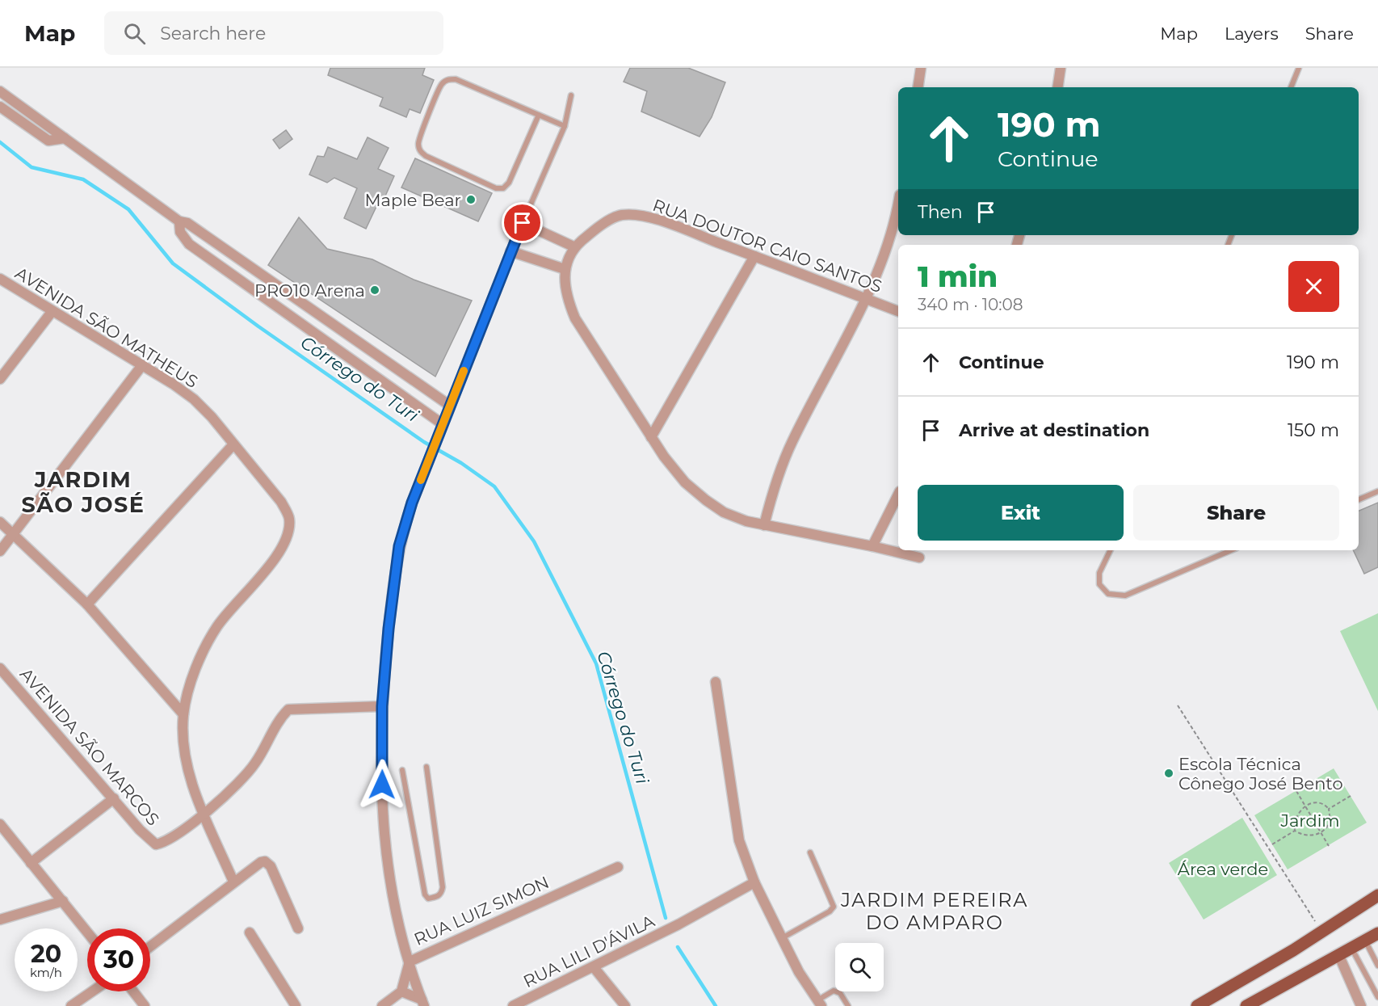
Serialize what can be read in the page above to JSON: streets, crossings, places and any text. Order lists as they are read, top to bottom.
{
  "streets": {
    "street": [
      "RUA DOUTOR CAIO SANTOS",
      "AVENIDA SÃO MATHEUS",
      "AVENIDA SÃO MARCOS",
      "RUA LUIZ SIMON",
      "RUA LILI D'ÁVILA"
    ]
  },
  "crossings": [
    ["AVENIDA SÃO MATHEUS", "AVENIDA SÃO MARCOS"]
  ],
  "districts": ["JARDIM SÃO JOSÉ", "JARDIM PEREIRA DO AMPARO"],
  "water": ["Córrego do Turi"],
  "parks": ["Jardim", "Área verde"],
  "places": ["Maple Bear", "PRO10 Arena", "Escola Técnica Cônego José Bento"],
  "page": {
    "header": "Map",
    "search": "Search here",
    "nav": ["Map", "Layers", "Share"],
    "turn": ["190 m", "Continue"],
    "then": "Then",
    "heading": ["1 min", "340 m · 10:08"],
    "list": [
      {
        "name": "Continue",
        "value": "190 m"
      },
      {
        "name": "Arrive at destination",
        "value": "150 m"
      }
    ],
    "buttons": ["Exit", "Share"],
    "speed": "20 km/h",
    "limit": "30"
  }
}
